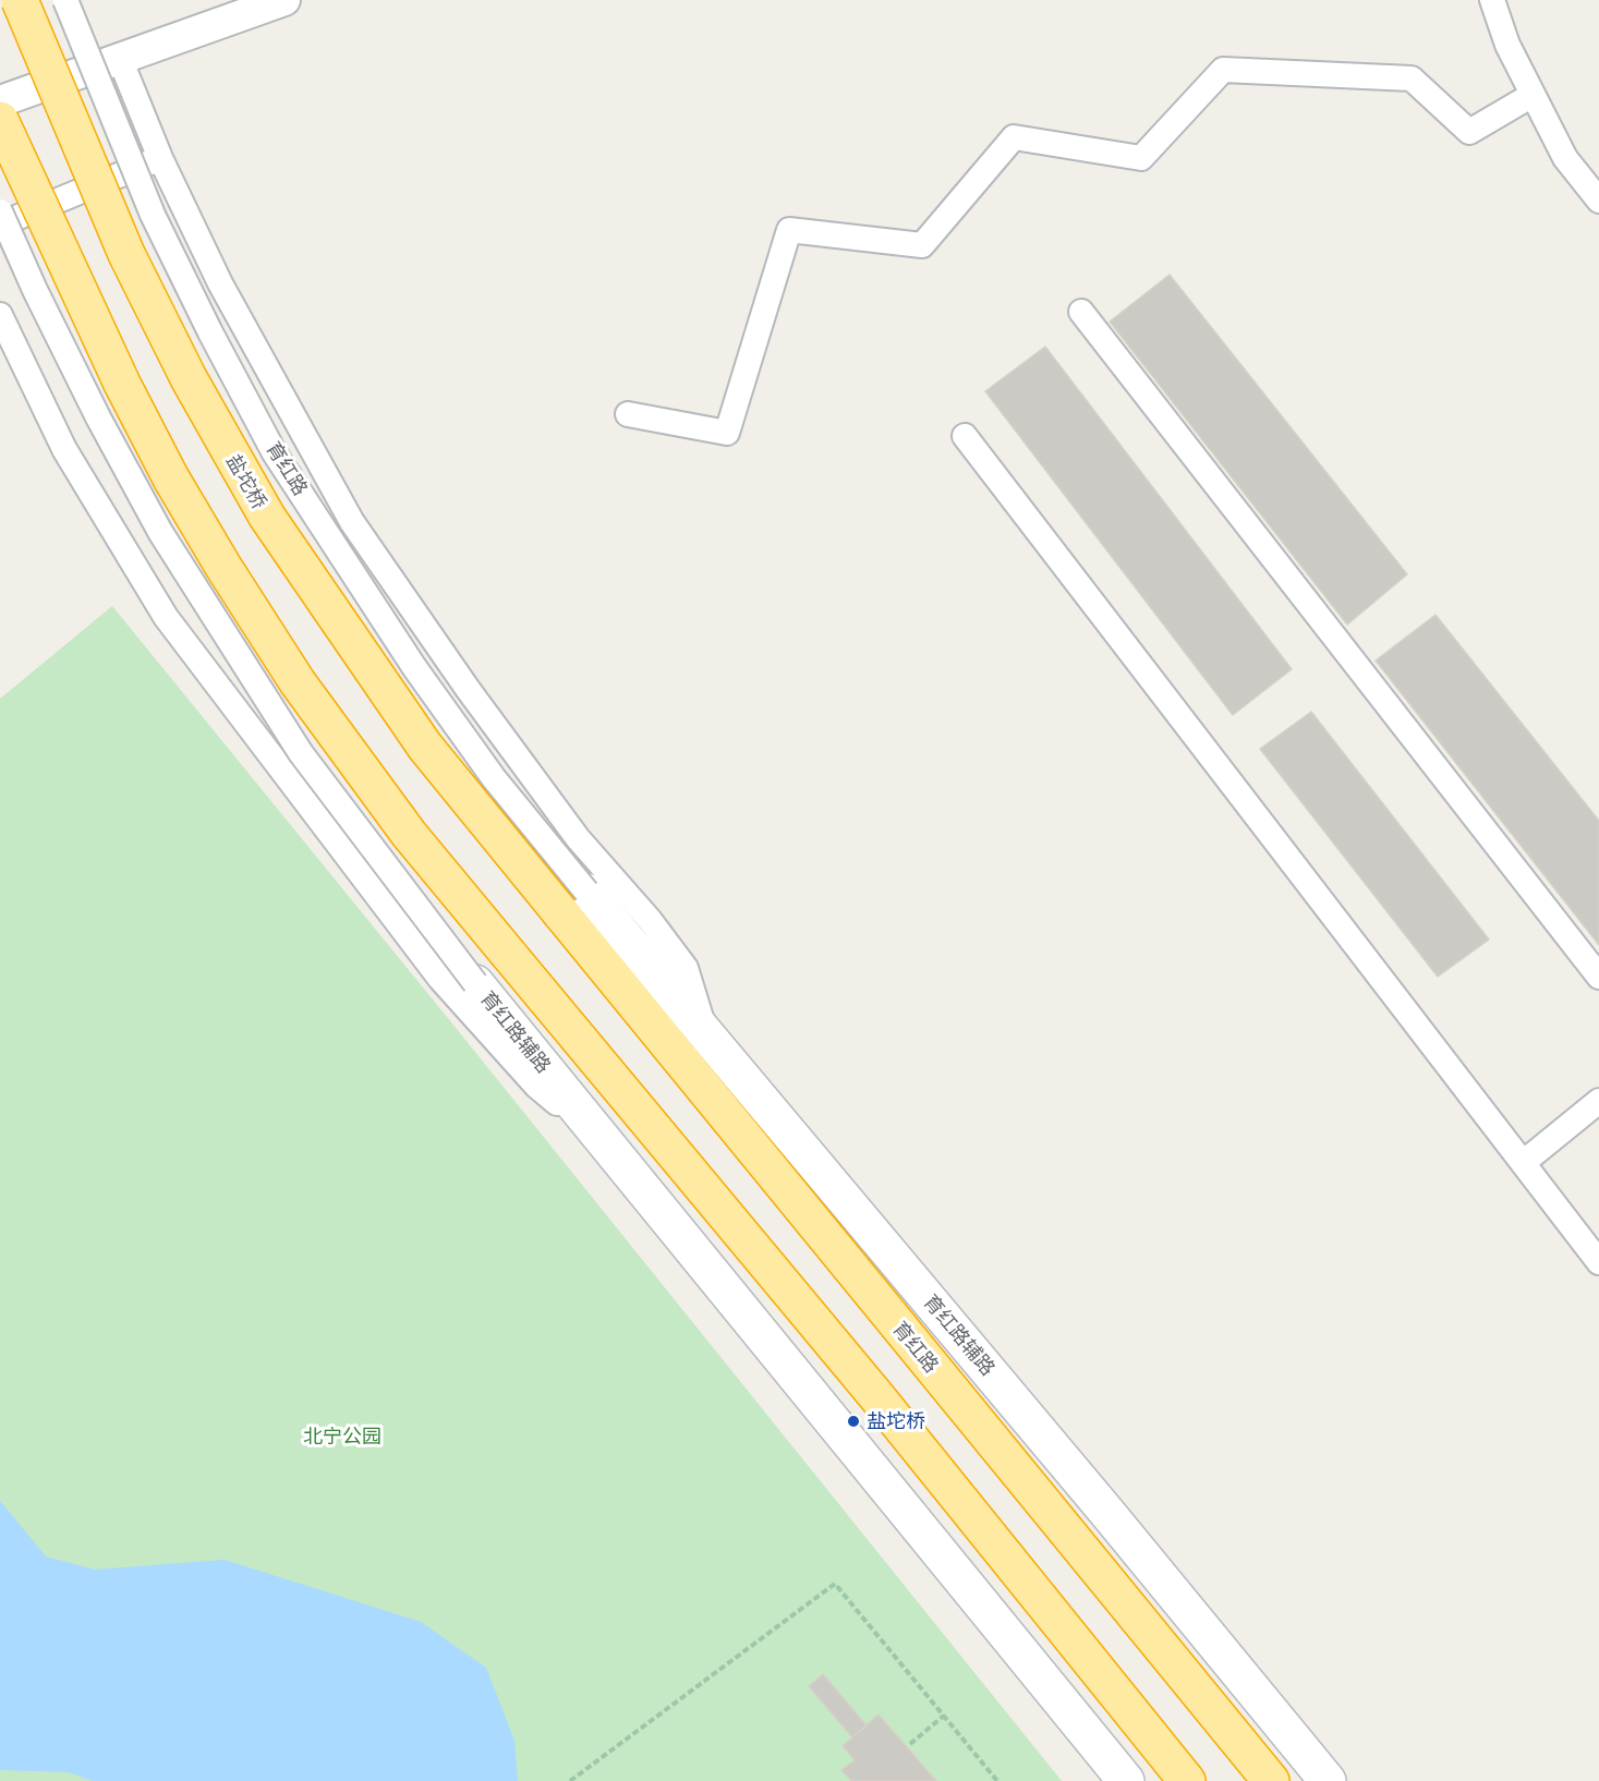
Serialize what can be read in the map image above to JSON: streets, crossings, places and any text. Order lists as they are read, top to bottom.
{
  "streets": {
    "highway": ["育红路", "盐坨桥"],
    "main road": ["育红路辅路"]
  },
  "crossings": [
    ["育红路", "盐坨桥"],
    ["育红路", "育红路辅路"],
    ["盐坨桥", "育红路辅路"]
  ],
  "parks": ["北宁公园"],
  "places": ["盐坨桥"]
}
